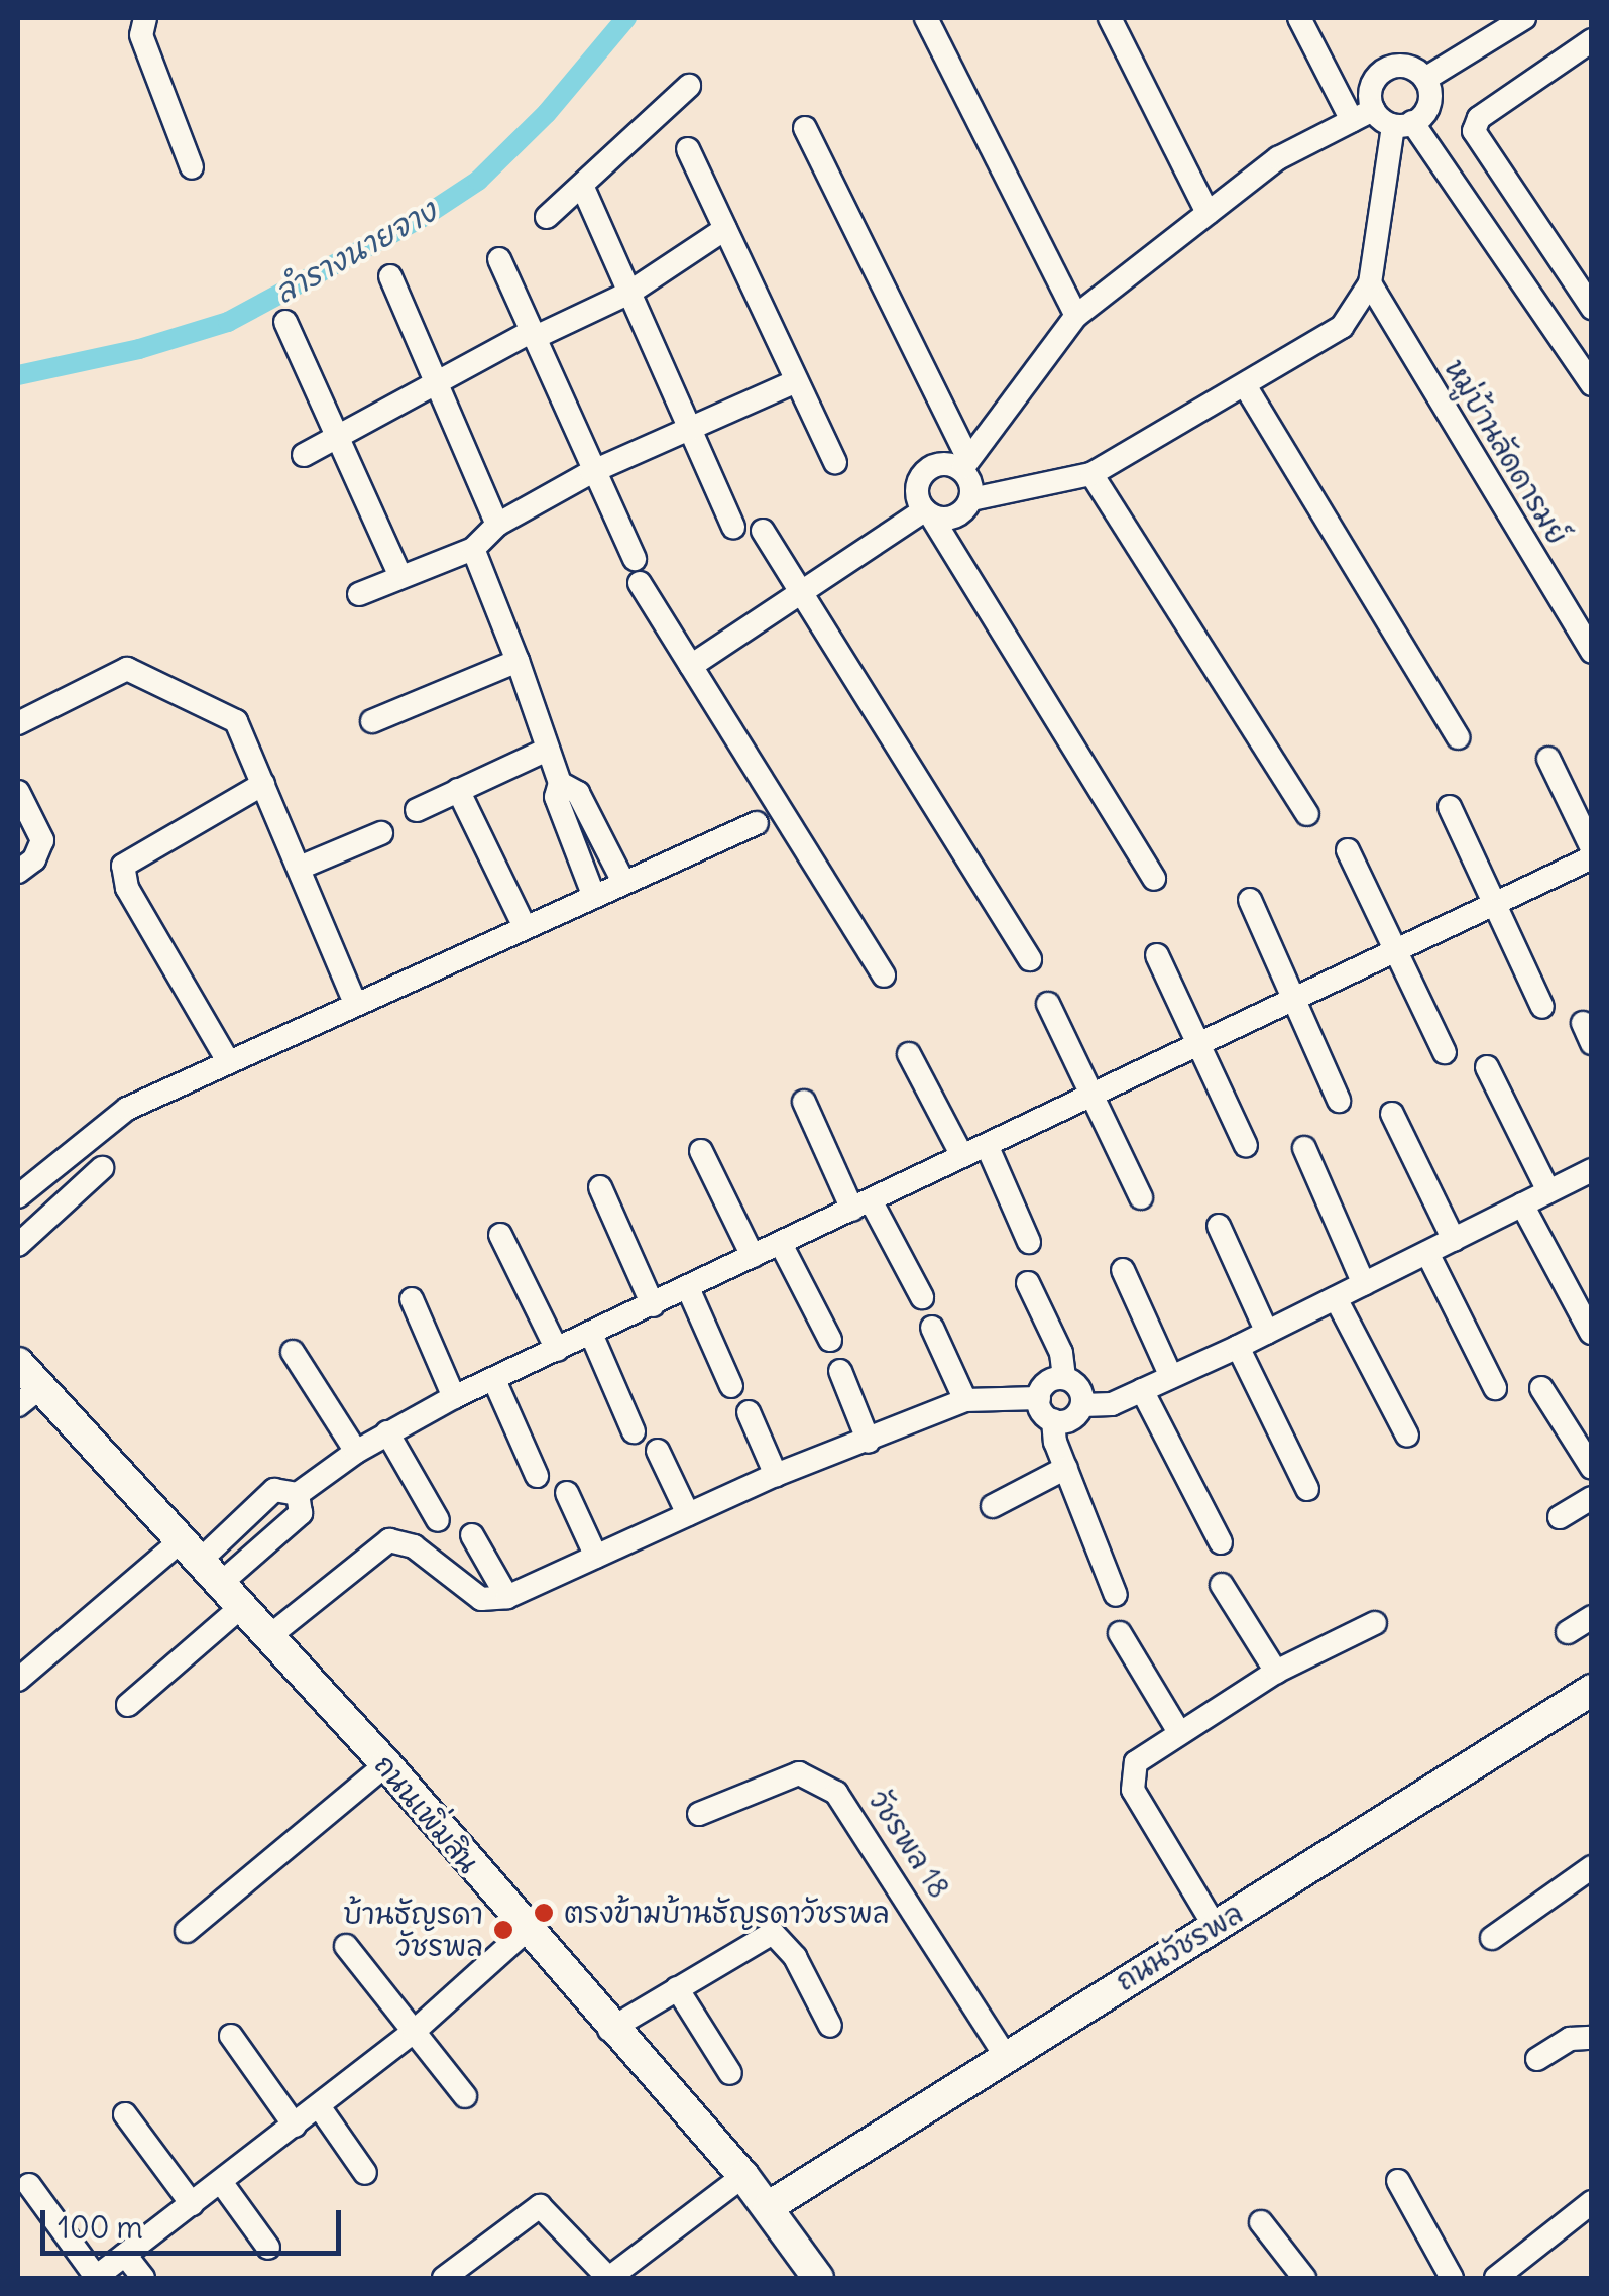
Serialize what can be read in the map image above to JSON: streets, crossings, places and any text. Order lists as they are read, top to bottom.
{
  "streets": {
    "street": [
      "หมู่บ้านลัดดารมย์",
      "ถนนเพิ่มสิน",
      "วัชรพล 18",
      "ถนนวัชรพล"
    ]
  },
  "crossings": [
    ["ถนนเพิ่มสิน", "ถนนวัชรพล"],
    ["วัชรพล 18", "ถนนวัชรพล"]
  ],
  "water": ["ลำรางนายจาง"],
  "places": ["ตรงข้ามบ้านธัญรดาวัชรพล", "บ้านธัญรดา วัชรพล"],
  "scale_bar": "100 m"
}
